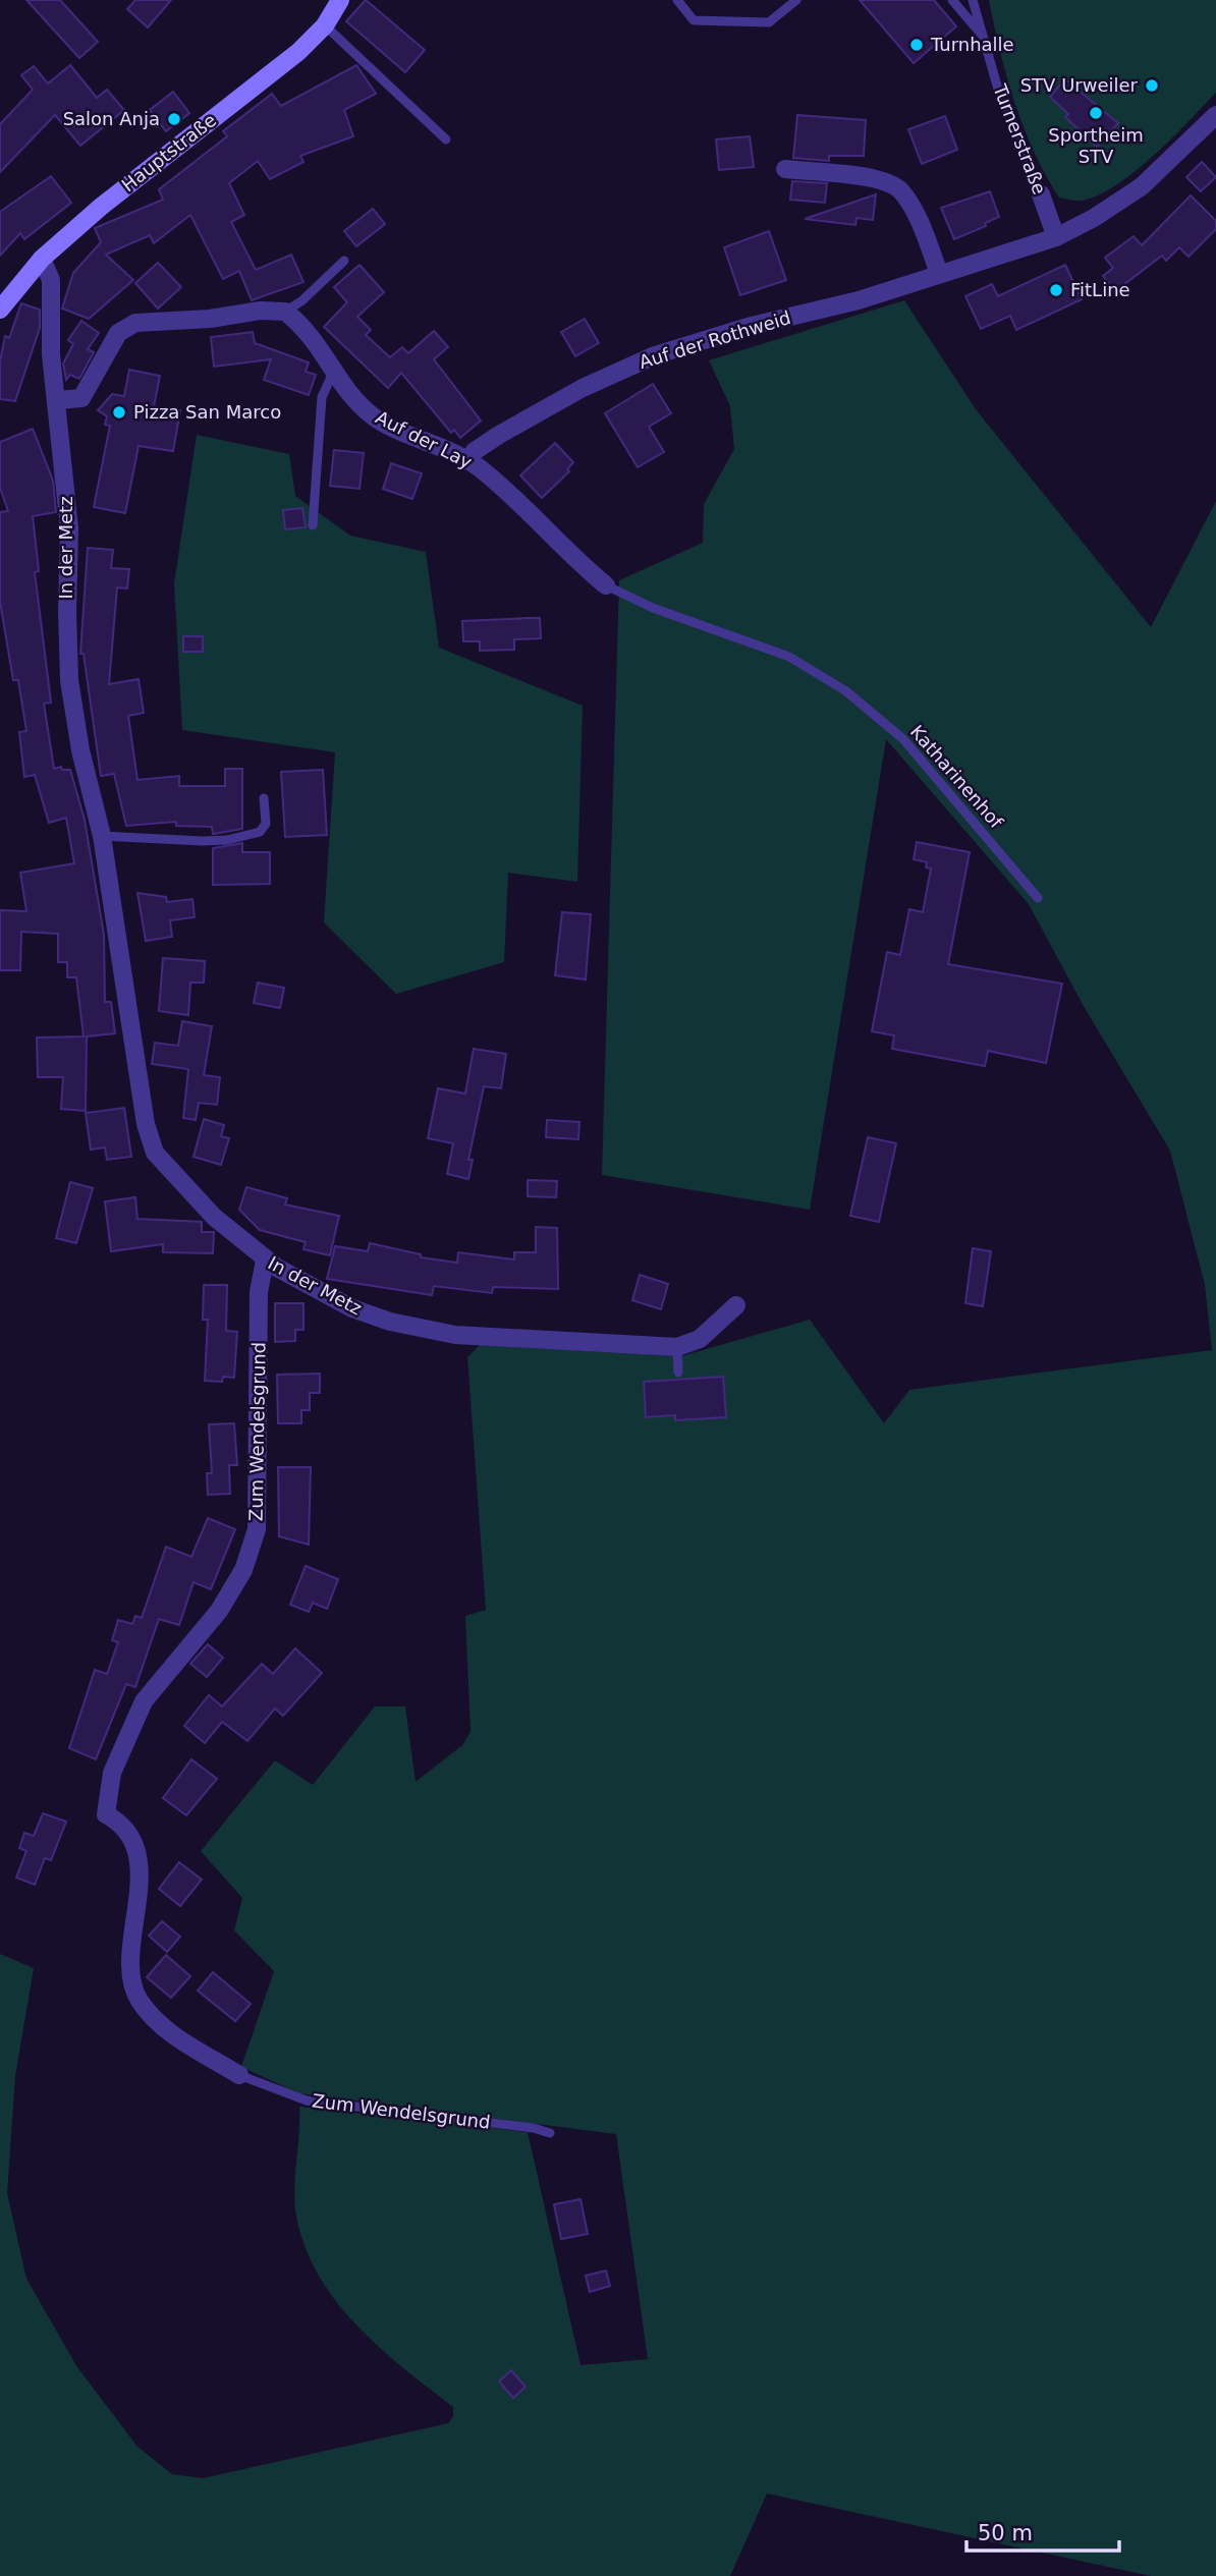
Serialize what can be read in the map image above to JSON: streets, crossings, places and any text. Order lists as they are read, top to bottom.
{
  "streets": {
    "main road": ["Hauptstraße"],
    "street": [
      "Turnerstraße",
      "Auf der Rothweid",
      "Auf der Lay",
      "In der Metz",
      "Zum Wendelsgrund"
    ],
    "lane": ["Katharinenhof"]
  },
  "crossings": [
    ["Turnerstraße", "Auf der Rothweid"],
    ["Hauptstraße", "In der Metz"],
    ["Auf der Rothweid", "Auf der Lay"],
    ["Auf der Lay", "Katharinenhof"],
    ["In der Metz", "Zum Wendelsgrund"]
  ],
  "places": [
    "Turnhalle",
    "STV Urweiler",
    "Sportheim STV",
    "Salon Anja",
    "FitLine",
    "Pizza San Marco"
  ],
  "scale_bar": "50 m"
}
